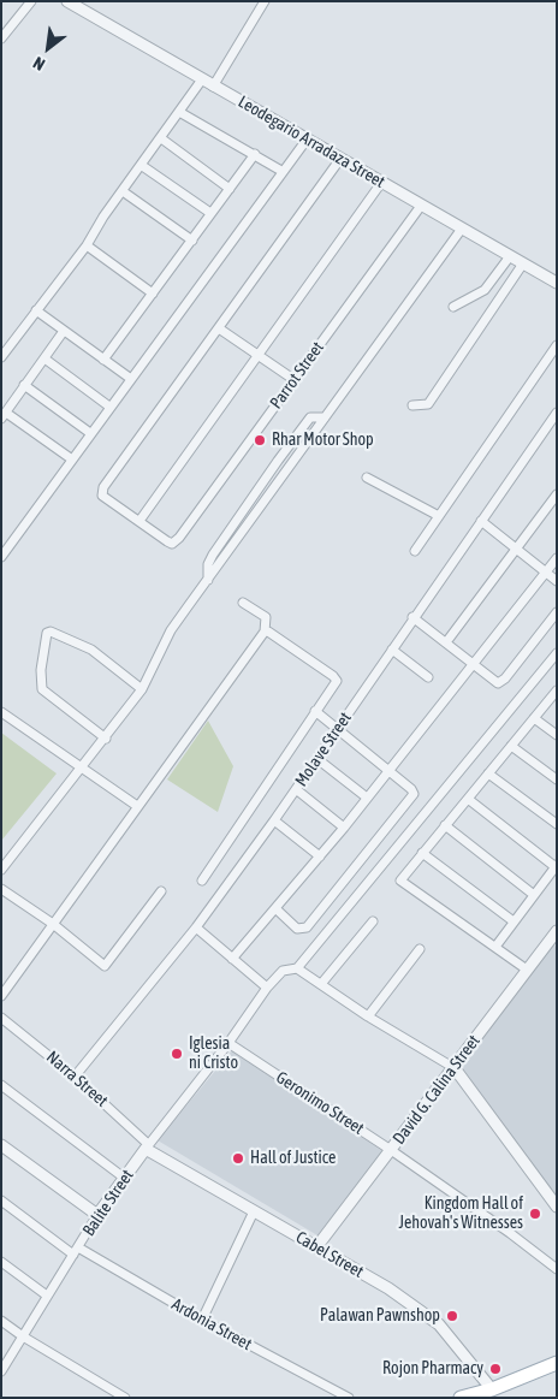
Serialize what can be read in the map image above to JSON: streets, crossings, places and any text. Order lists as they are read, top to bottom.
{
  "streets": {
    "street": [
      "Leodegario Arradaza Street",
      "Parrot Street",
      "Molave Street",
      "Narra Street",
      "David G. Calina Street",
      "Geronimo Street",
      "Balite Street",
      "Cabel Street",
      "Ardonia Street"
    ]
  },
  "crossings": [
    ["Leodegario Arradaza Street", "Parrot Street"],
    ["Molave Street", "Narra Street"],
    ["Narra Street", "Balite Street"],
    ["Narra Street", "Cabel Street"],
    ["David G. Calina Street", "Geronimo Street"],
    ["David G. Calina Street", "Cabel Street"],
    ["Geronimo Street", "Balite Street"],
    ["Balite Street", "Cabel Street"],
    ["Balite Street", "Ardonia Street"]
  ],
  "places": [
    "Rhar Motor Shop",
    "Iglesia ni Cristo",
    "Hall of Justice",
    "Kingdom Hall of Jehovah's Witnesses",
    "Palawan Pawnshop",
    "Rojon Pharmacy"
  ],
  "north": "bottom left"
}
